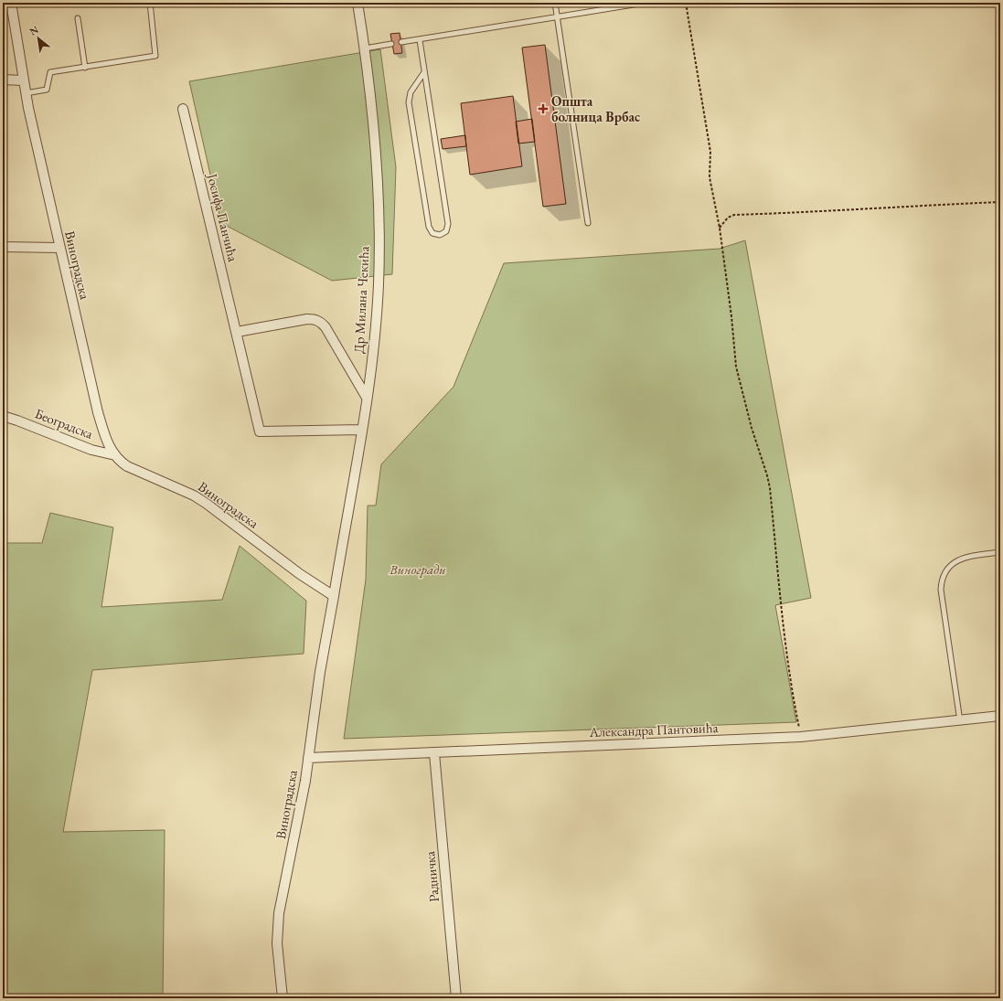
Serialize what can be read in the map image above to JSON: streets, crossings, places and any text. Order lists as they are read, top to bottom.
{
  "streets": {
    "street": [
      "Јосифа Панчића",
      "Виноградска",
      "Др Милана Чекића",
      "Београдска",
      "Александра Пантовића",
      "Радничка"
    ]
  },
  "crossings": [
    ["Јосифа Панчића", "Др Милана Чекића"],
    ["Виноградска", "Др Милана Чекића"],
    ["Виноградска", "Београдска"],
    ["Виноградска", "Александра Пантовића"],
    ["Александра Пантовића", "Радничка"]
  ],
  "parks": ["Виногради"],
  "places": {
    "health": ["Општа болница Врбас"]
  },
  "north": "top left"
}
